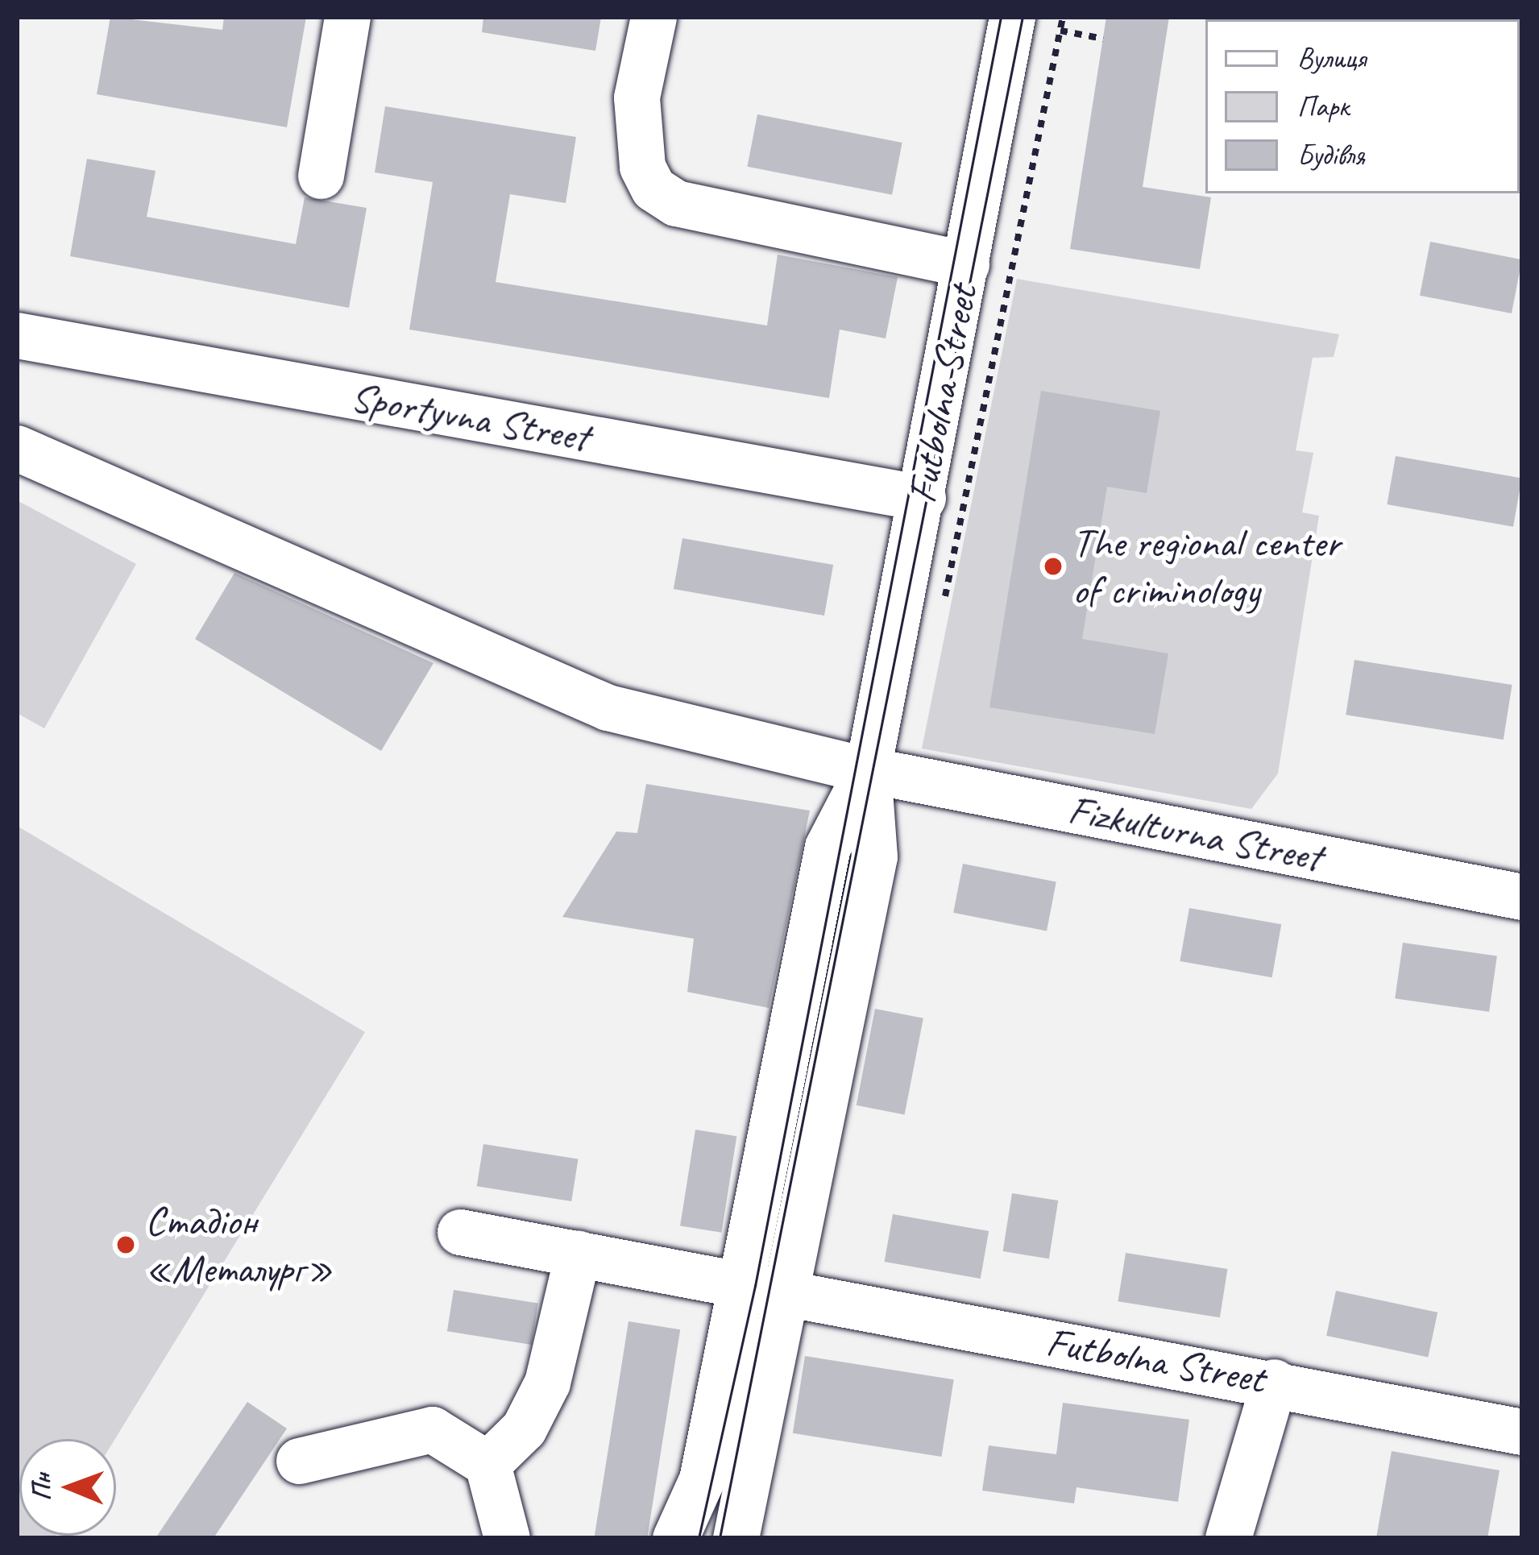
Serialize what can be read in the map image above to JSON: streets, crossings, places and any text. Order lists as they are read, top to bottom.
{
  "streets": {
    "street": ["Futbolna Street", "Sportyvna Street", "Fizkulturna Street"]
  },
  "crossings": [
    ["Futbolna Street", "Sportyvna Street"],
    ["Futbolna Street", "Fizkulturna Street"]
  ],
  "places": ["The regional center of criminology", "Стадіон «Металург»"],
  "legend": ["Вулиця", "Парк", "Будівля"],
  "north": "left"
}
